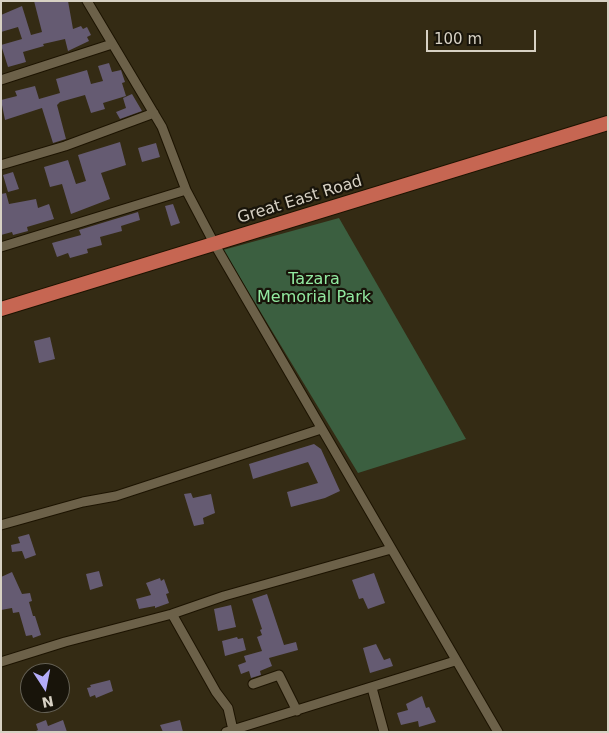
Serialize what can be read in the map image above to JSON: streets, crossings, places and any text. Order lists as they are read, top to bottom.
{
  "streets": {
    "highway": ["Great East Road"]
  },
  "parks": ["Tazara Memorial Park"],
  "scale_bar": "100 m",
  "north": "bottom"
}
